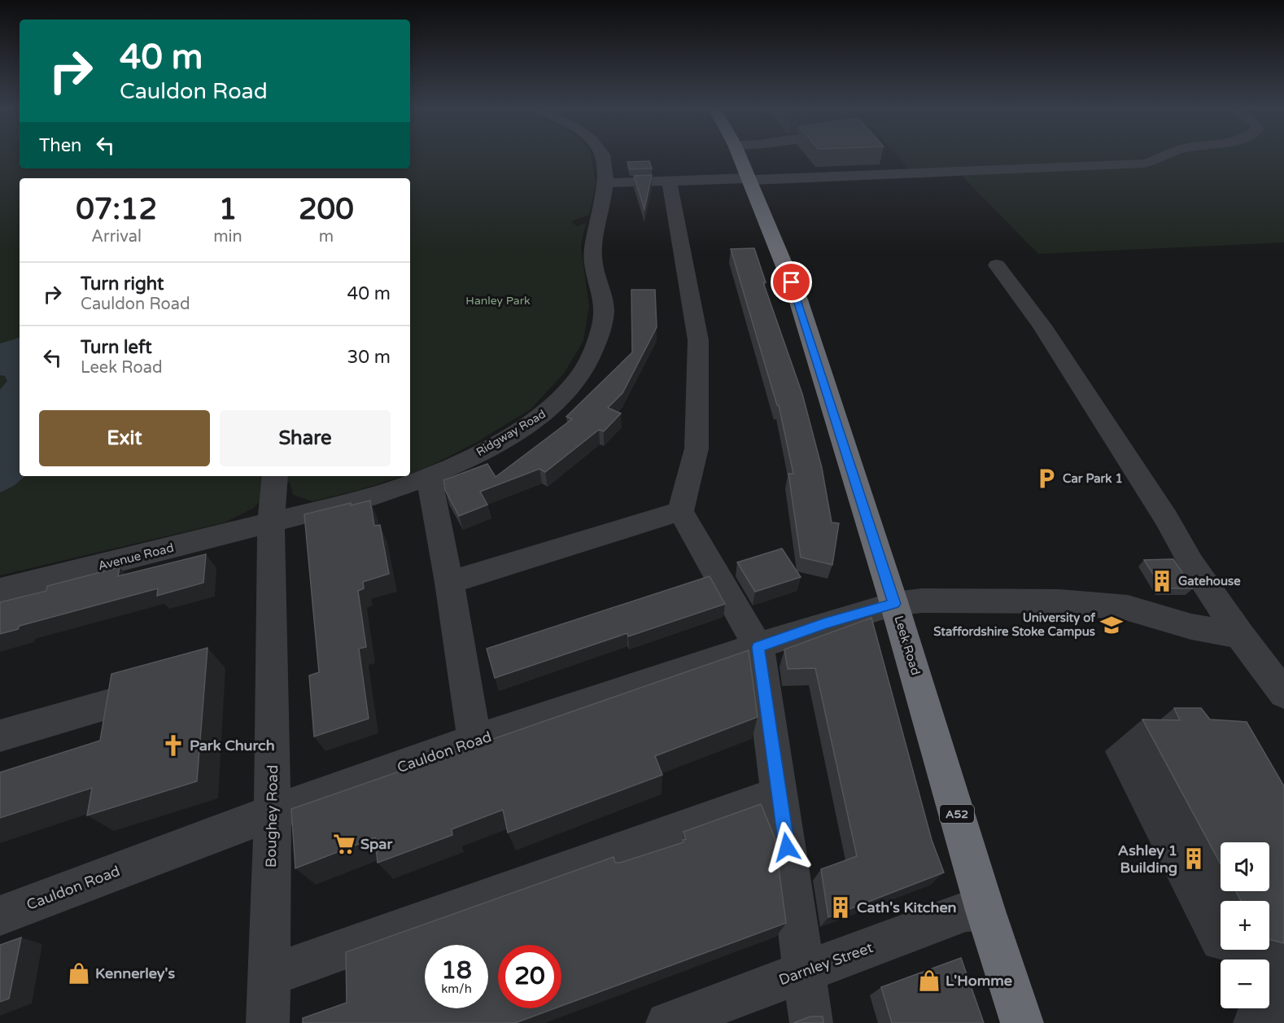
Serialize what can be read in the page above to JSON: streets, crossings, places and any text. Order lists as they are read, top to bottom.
{
  "streets": {
    "highway": ["Leek Road", "A52"],
    "street": [
      "Ridgway Road",
      "Avenue Road",
      "Cauldon Road",
      "Boughey Road",
      "Darnley Street"
    ]
  },
  "crossings": [
    ["Ridgway Road", "Avenue Road"],
    ["Ridgway Road", "Boughey Road"],
    ["Avenue Road", "Boughey Road"],
    ["Leek Road", "Cauldon Road"],
    ["Leek Road", "Darnley Street"],
    ["Cauldon Road", "Boughey Road"]
  ],
  "parks": ["Hanley Park"],
  "places": {
    "parking": ["Car Park 1"],
    "building": ["Gatehouse", "Ashley 1 Building", "Cath's Kitchen"],
    "school or university": ["University of Staffordshire Stoke Campus"],
    "church": ["Park Church"],
    "supermarket": ["Spar"],
    "shop": ["Kennerley's", "L'Homme"]
  },
  "page": {
    "turn": ["40 m", "Cauldon Road"],
    "then": "Then",
    "eta": [
      "07:12",
      "Arrival",
      "1",
      "min",
      "200",
      "m"
    ],
    "list": [
      {
        "name": "Turn right",
        "note": "Cauldon Road",
        "value": "40 m"
      },
      {
        "name": "Turn left",
        "note": "Leek Road",
        "value": "30 m"
      }
    ],
    "buttons": ["Exit", "Share"],
    "map_buttons": ["+", "−"],
    "speed": "18 km/h",
    "limit": "20"
  }
}
